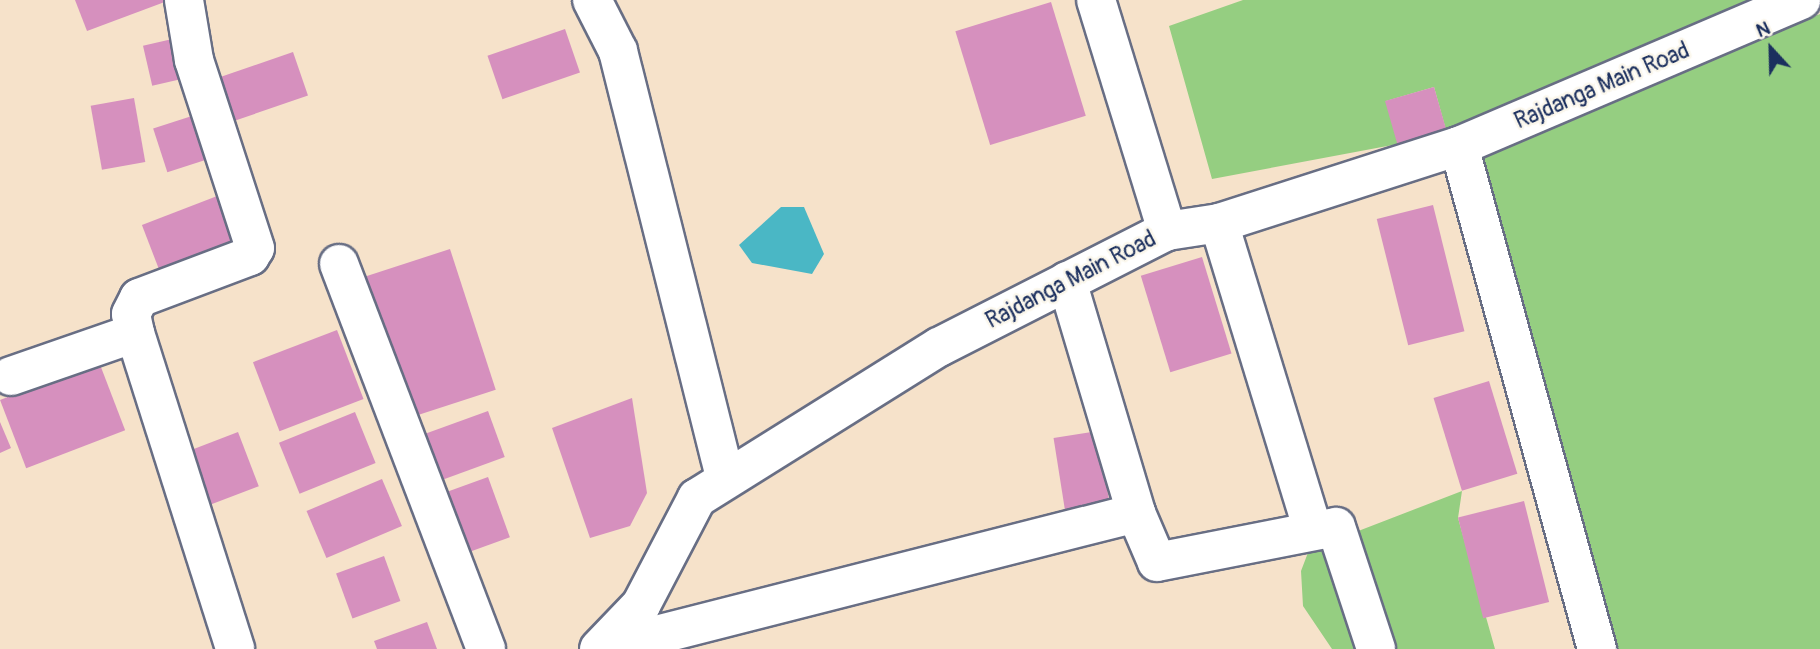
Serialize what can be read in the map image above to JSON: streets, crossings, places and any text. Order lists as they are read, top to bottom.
{
  "streets": {
    "street": ["Rajdanga Main Road"]
  },
  "north": "top"
}
